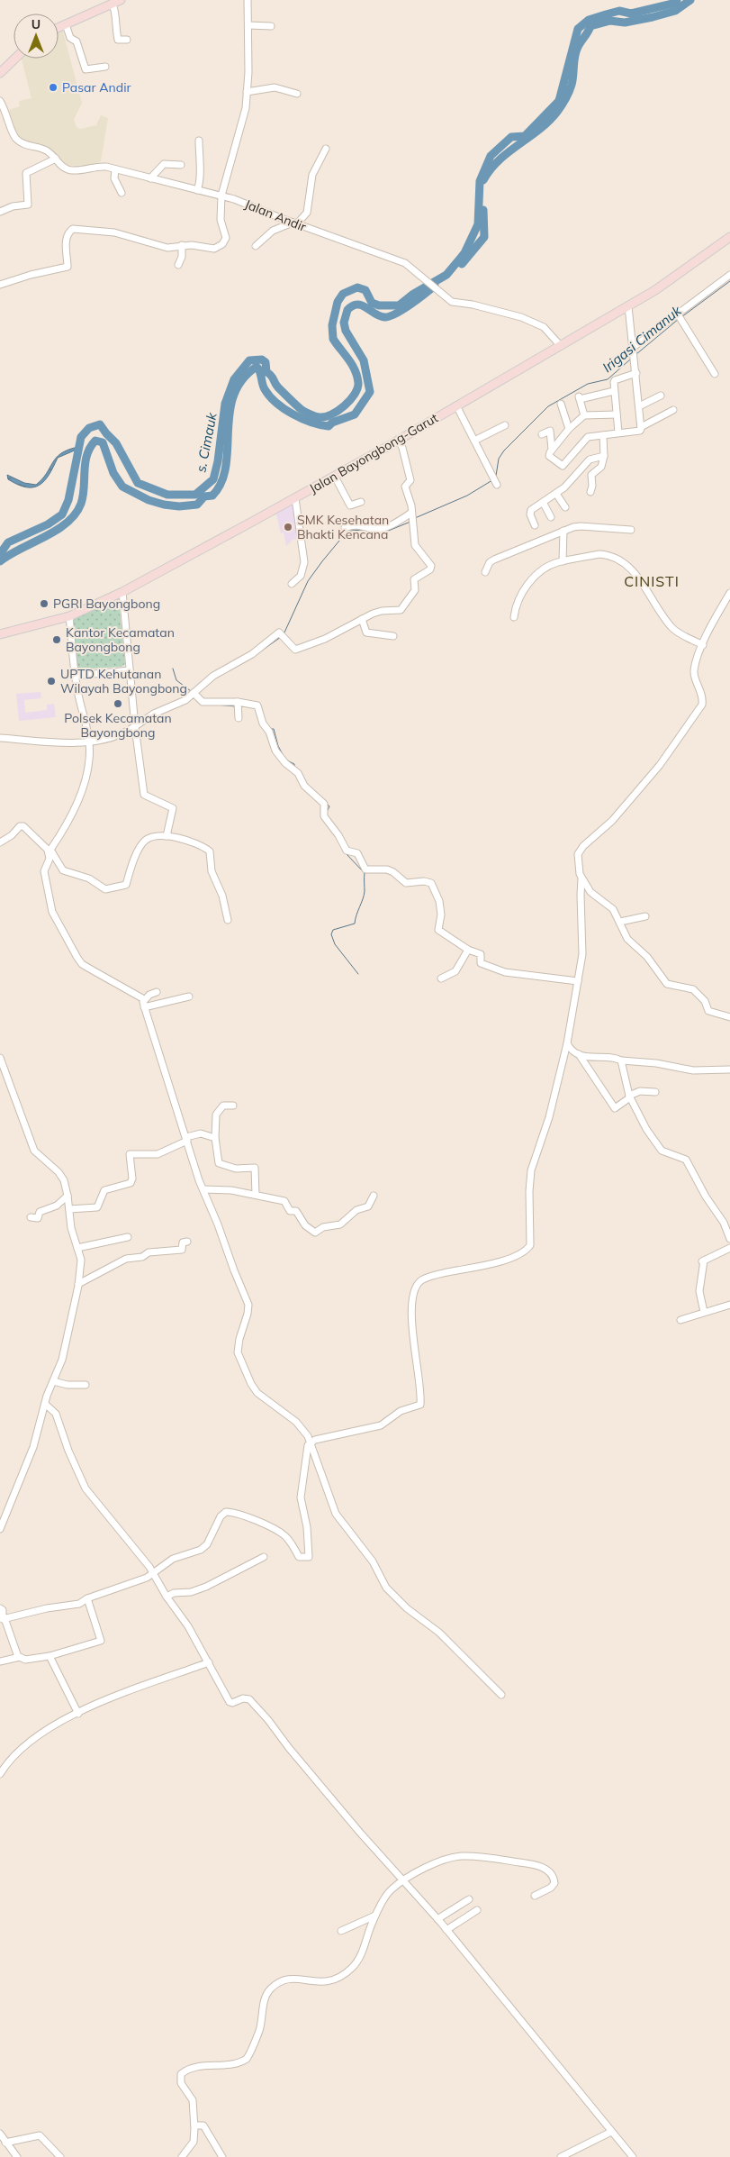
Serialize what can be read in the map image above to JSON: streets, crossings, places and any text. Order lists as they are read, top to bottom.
{
  "streets": {
    "main road": ["Jalan Bayongbong-Garut"],
    "street": ["Jalan Andir"]
  },
  "crossings": [
    ["Jalan Andir", "Jalan Bayongbong-Garut"]
  ],
  "districts": ["CINISTI"],
  "water": ["Irigasi Cimanuk", "s. Cimauk"],
  "places": [
    "Pasar Andir",
    "SMK Kesehatan Bhakti Kencana",
    "PGRI Bayongbong",
    "Kantor Kecamatan Bayongbong",
    "UPTD Kehutanan Wilayah Bayongbong",
    "Polsek Kecamatan Bayongbong"
  ],
  "north": "top"
}
